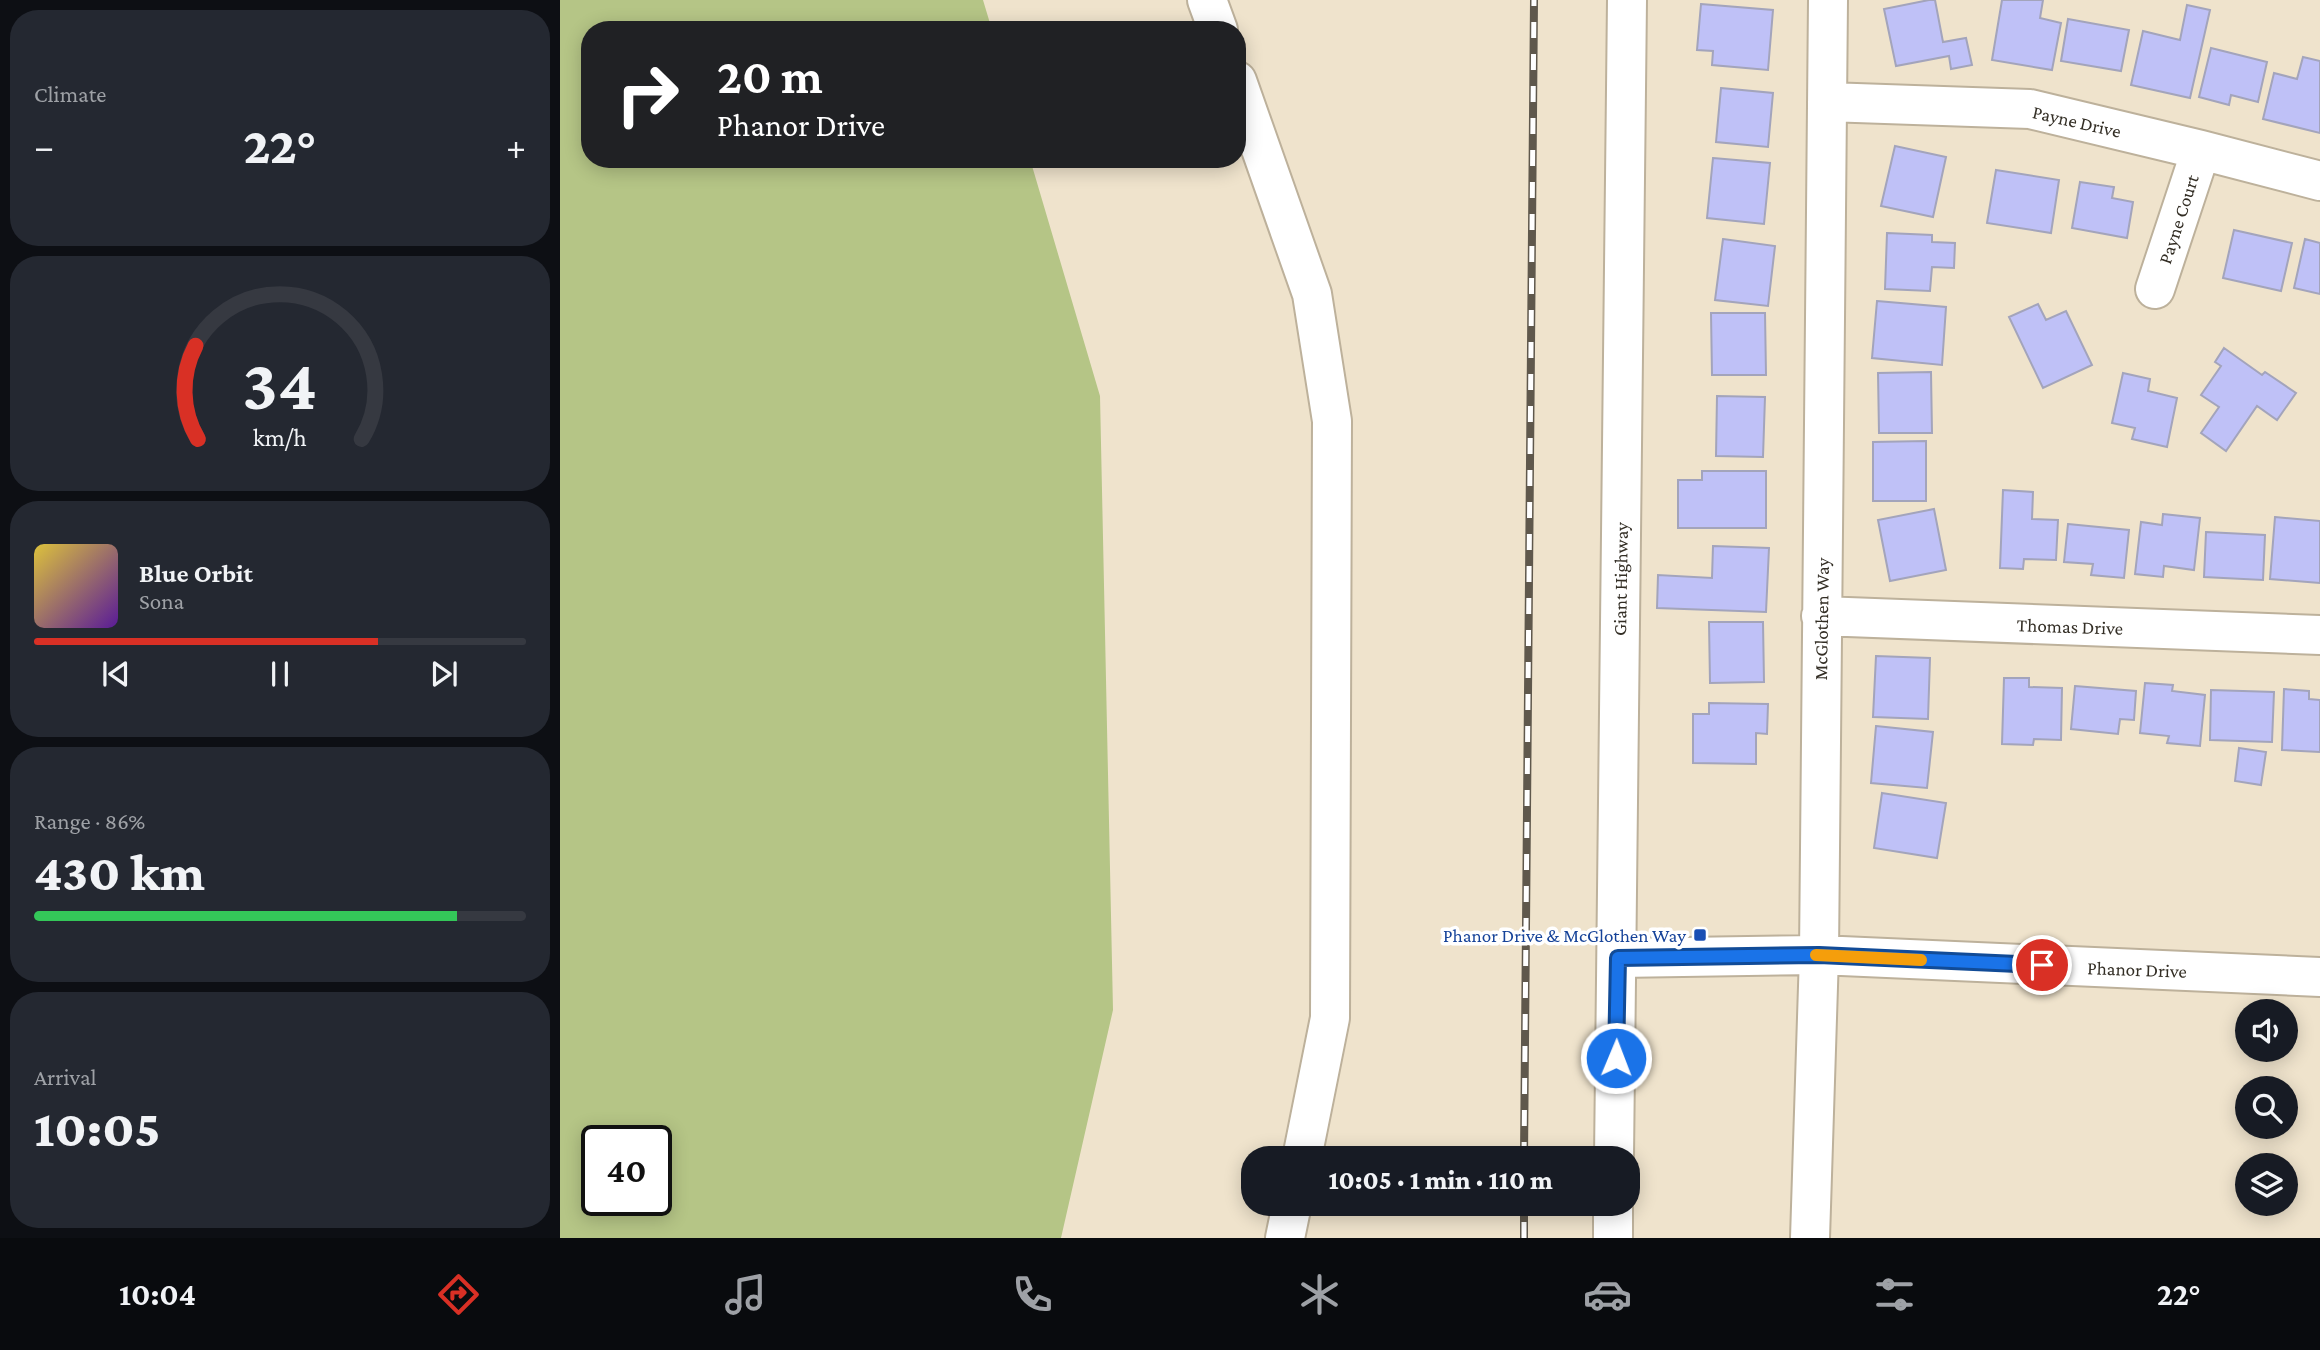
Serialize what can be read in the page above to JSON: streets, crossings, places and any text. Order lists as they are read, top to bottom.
{
  "streets": {
    "street": [
      "Payne Drive",
      "Payne Court",
      "Giant Highway",
      "McGlothen Way",
      "Thomas Drive",
      "Phanor Drive"
    ]
  },
  "crossings": [
    ["Payne Drive", "Payne Court"],
    ["Payne Drive", "McGlothen Way"],
    ["Giant Highway", "Phanor Drive"],
    ["McGlothen Way", "Thomas Drive"],
    ["McGlothen Way", "Phanor Drive"]
  ],
  "places": {
    "transit": ["Phanor Drive & McGlothen Way"]
  },
  "page": {
    "tile": [
      "Climate",
      ["Range · 86%", "430 km"],
      ["Arrival", "10:05"]
    ],
    "turn": ["20 m", "Phanor Drive"],
    "heat": ["−", "22°", "+"],
    "song": ["Blue Orbit", "Sona"],
    "limit": "40",
    "trip": "10:05 · 1 min · 110 m",
    "tabs": ["10:04", "22°"],
    "gauge": ["34", "km/h"]
  }
}
